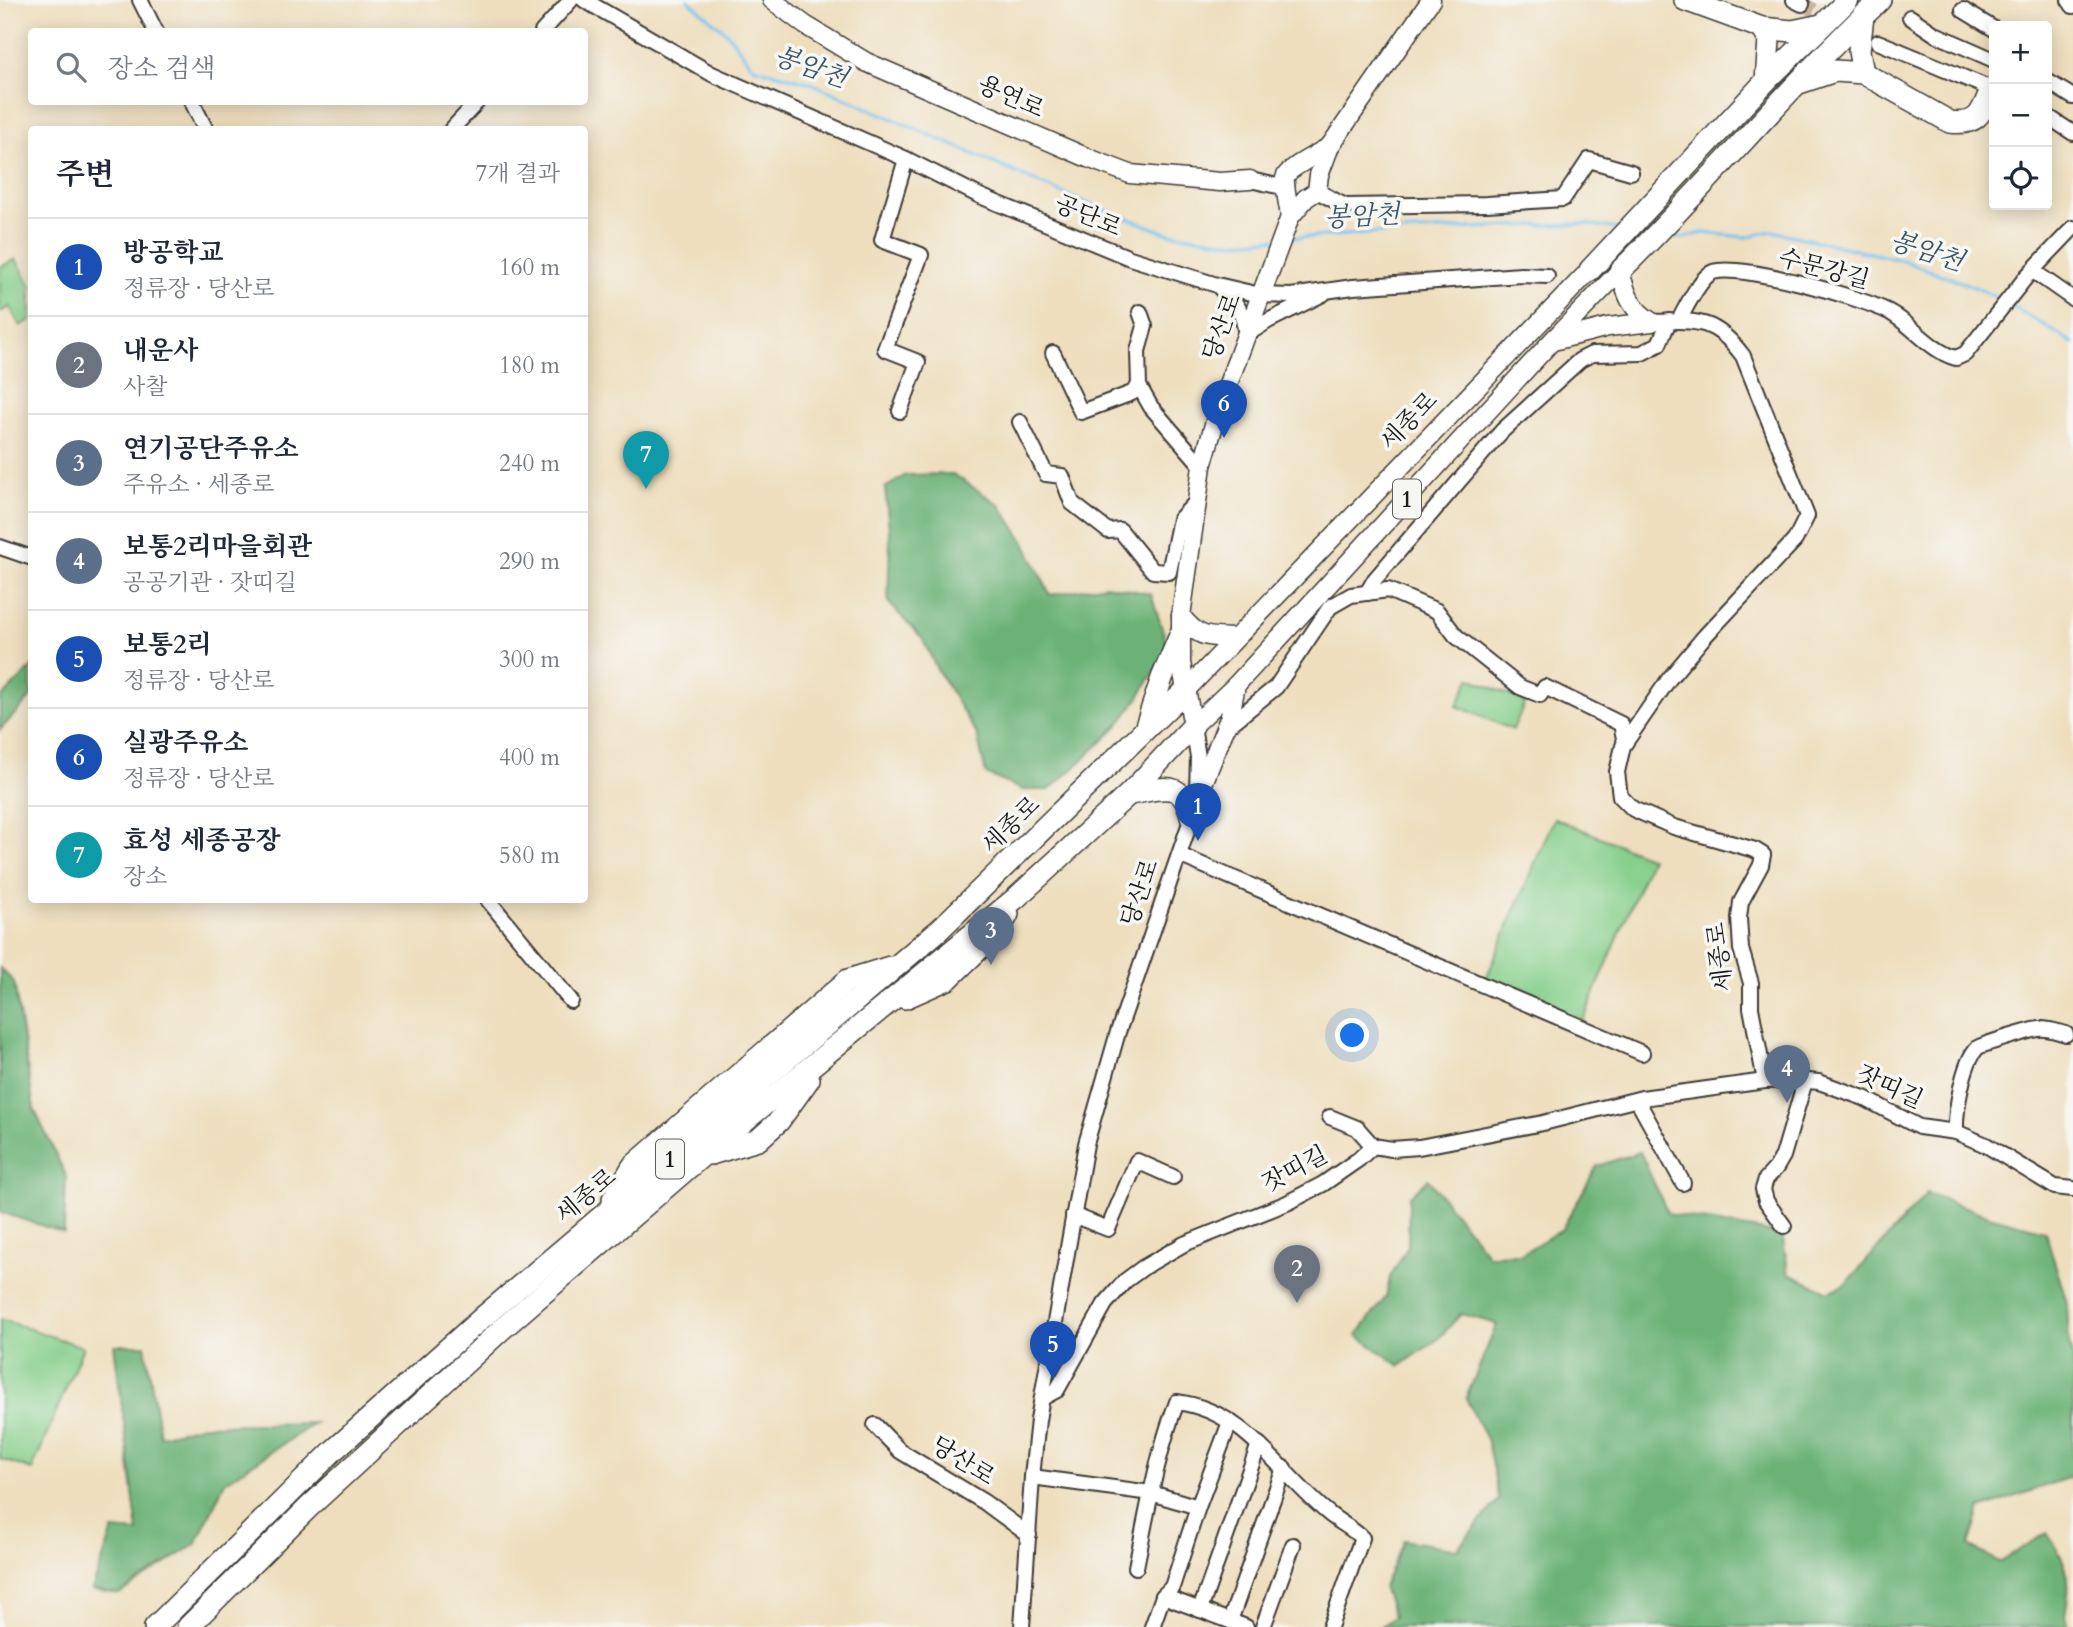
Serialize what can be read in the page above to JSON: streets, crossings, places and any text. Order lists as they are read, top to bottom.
{
  "streets": {
    "highway": ["세종로", "1"],
    "main road": ["용연로", "당산로"],
    "street": ["공단로", "수문강길", "잣띠길"]
  },
  "crossings": [
    ["공단로", "당산로"],
    ["수문강길", "세종로"],
    ["당산로", "세종로"],
    ["당산로", "잣띠길"],
    ["세종로", "잣띠길"]
  ],
  "water": ["봉암천"],
  "page": {
    "map_buttons": ["+", "−"],
    "search": "장소 검색",
    "heading": ["주변", "7개 결과"],
    "list": [
      {
        "mark": "1",
        "name": "방공학교",
        "note": "정류장 · 당산로",
        "value": "160 m"
      },
      {
        "mark": "2",
        "name": "내운사",
        "note": "사찰",
        "value": "180 m"
      },
      {
        "mark": "3",
        "name": "연기공단주유소",
        "note": "주유소 · 세종로",
        "value": "240 m"
      },
      {
        "mark": "4",
        "name": "보통2리마을회관",
        "note": "공공기관 · 잣띠길",
        "value": "290 m"
      },
      {
        "mark": "5",
        "name": "보통2리",
        "note": "정류장 · 당산로",
        "value": "300 m"
      },
      {
        "mark": "6",
        "name": "실광주유소",
        "note": "정류장 · 당산로",
        "value": "400 m"
      },
      {
        "mark": "7",
        "name": "효성 세종공장",
        "note": "장소",
        "value": "580 m"
      }
    ],
    "pins": [
      "6",
      "7",
      "1",
      "3",
      "4",
      "2",
      "5"
    ]
  }
}
